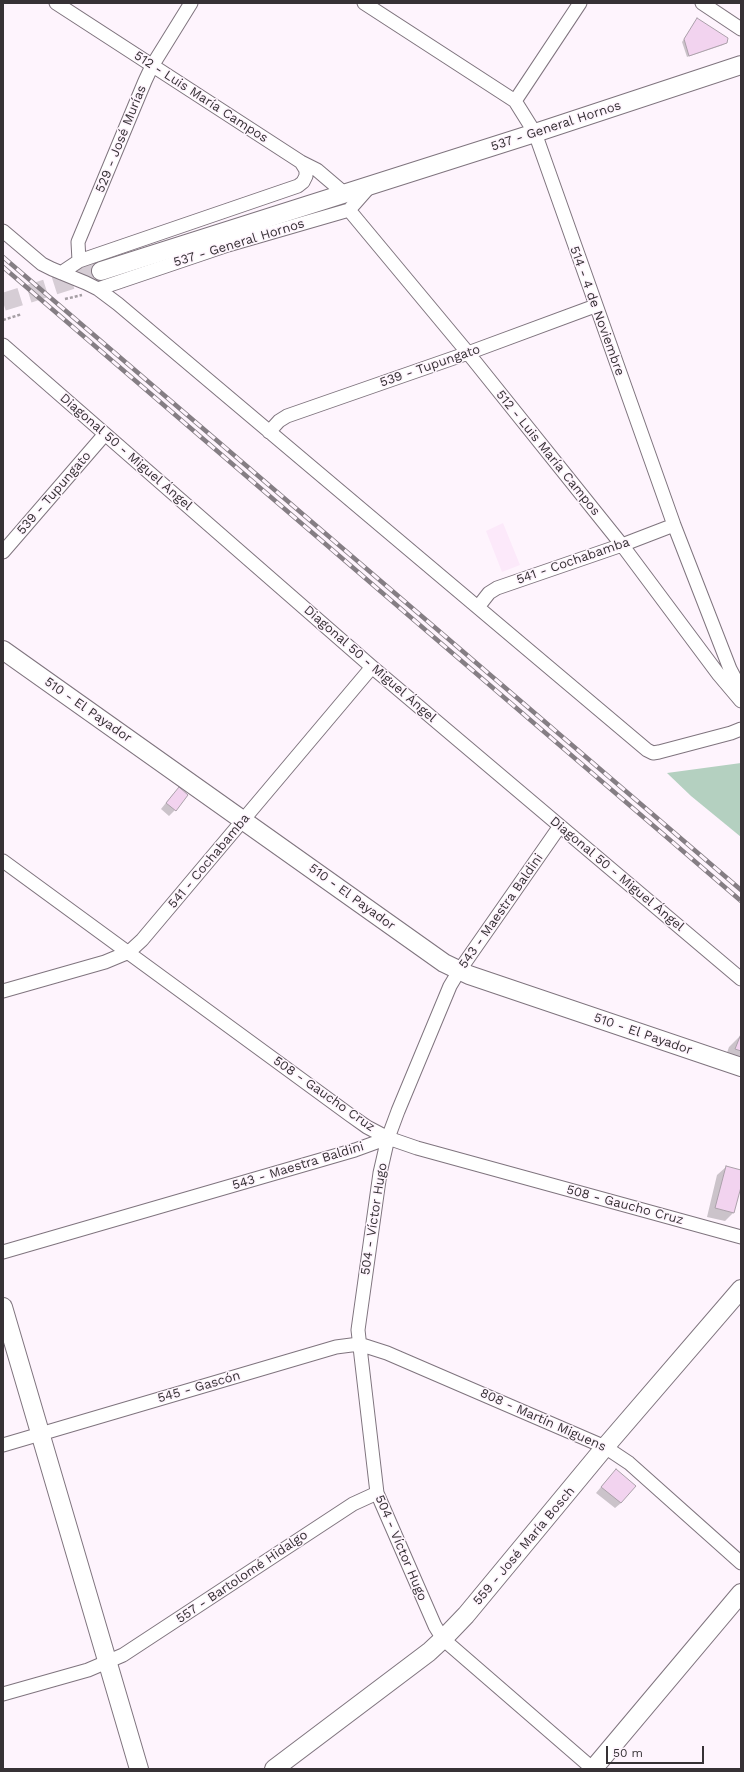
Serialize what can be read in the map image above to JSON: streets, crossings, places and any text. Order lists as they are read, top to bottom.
{
  "streets": {
    "street": [
      "512 - Luis María Campos",
      "537 - General Hornos",
      "529 - José Murías",
      "514 - 4 de Noviembre",
      "539 - Tupungato",
      "Diagonal 50 - Miguel Ángel",
      "541 - Cochabamba",
      "510 - El Payador",
      "543 - Maestra Baldini",
      "508 - Gaucho Cruz",
      "504 - Víctor Hugo",
      "545 - Gascón",
      "808 - Martín Miguens",
      "559 - José María Bosch",
      "557 - Bartolomé Hidalgo"
    ]
  },
  "crossings": [
    ["512 - Luis María Campos", "537 - General Hornos"],
    ["512 - Luis María Campos", "529 - José Murías"],
    ["512 - Luis María Campos", "539 - Tupungato"],
    ["512 - Luis María Campos", "541 - Cochabamba"],
    ["537 - General Hornos", "514 - 4 de Noviembre"],
    ["514 - 4 de Noviembre", "539 - Tupungato"],
    ["514 - 4 de Noviembre", "541 - Cochabamba"],
    ["539 - Tupungato", "Diagonal 50 - Miguel Ángel"],
    ["Diagonal 50 - Miguel Ángel", "541 - Cochabamba"],
    ["Diagonal 50 - Miguel Ángel", "543 - Maestra Baldini"],
    ["541 - Cochabamba", "510 - El Payador"],
    ["541 - Cochabamba", "508 - Gaucho Cruz"],
    ["510 - El Payador", "543 - Maestra Baldini"],
    ["543 - Maestra Baldini", "508 - Gaucho Cruz"],
    ["543 - Maestra Baldini", "504 - Víctor Hugo"],
    ["508 - Gaucho Cruz", "504 - Víctor Hugo"],
    ["504 - Víctor Hugo", "545 - Gascón"],
    ["504 - Víctor Hugo", "808 - Martín Miguens"],
    ["504 - Víctor Hugo", "559 - José María Bosch"],
    ["504 - Víctor Hugo", "557 - Bartolomé Hidalgo"],
    ["545 - Gascón", "808 - Martín Miguens"],
    ["808 - Martín Miguens", "559 - José María Bosch"]
  ],
  "scale_bar": "50 m"
}
